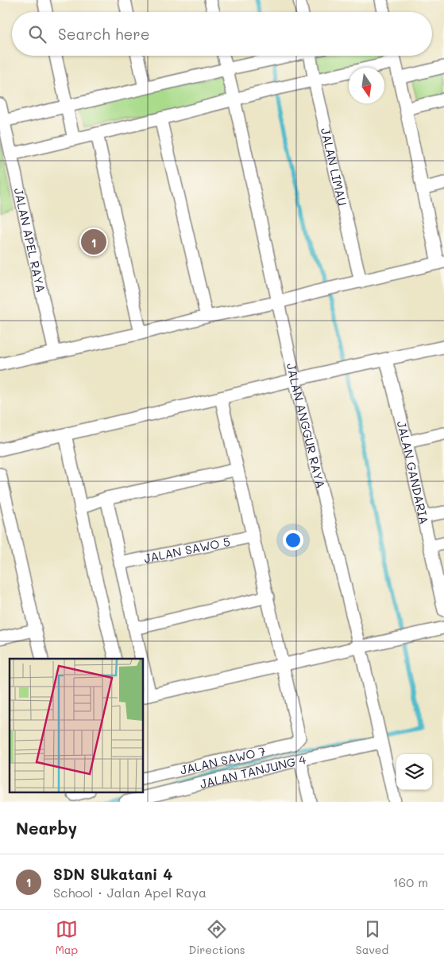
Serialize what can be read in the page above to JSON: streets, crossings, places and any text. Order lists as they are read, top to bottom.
{
  "streets": {
    "street": [
      "JALAN LIMAU",
      "JALAN APEL RAYA",
      "JALAN ANGGUR RAYA",
      "JALAN GANDARIA",
      "JALAN SAWO 5",
      "JALAN SAWO 7",
      "JALAN TANJUNG 4"
    ]
  },
  "crossings": [
    ["JALAN ANGGUR RAYA", "JALAN TANJUNG 4"]
  ],
  "north": "bottom",
  "page": {
    "search": "Search here",
    "pins": "1",
    "heading": "Nearby",
    "list": [
      {
        "mark": "1",
        "name": "SDN SUkatani 4",
        "note": "School · Jalan Apel Raya",
        "value": "160 m"
      }
    ],
    "nav": ["Map", "Directions", "Saved"]
  }
}
